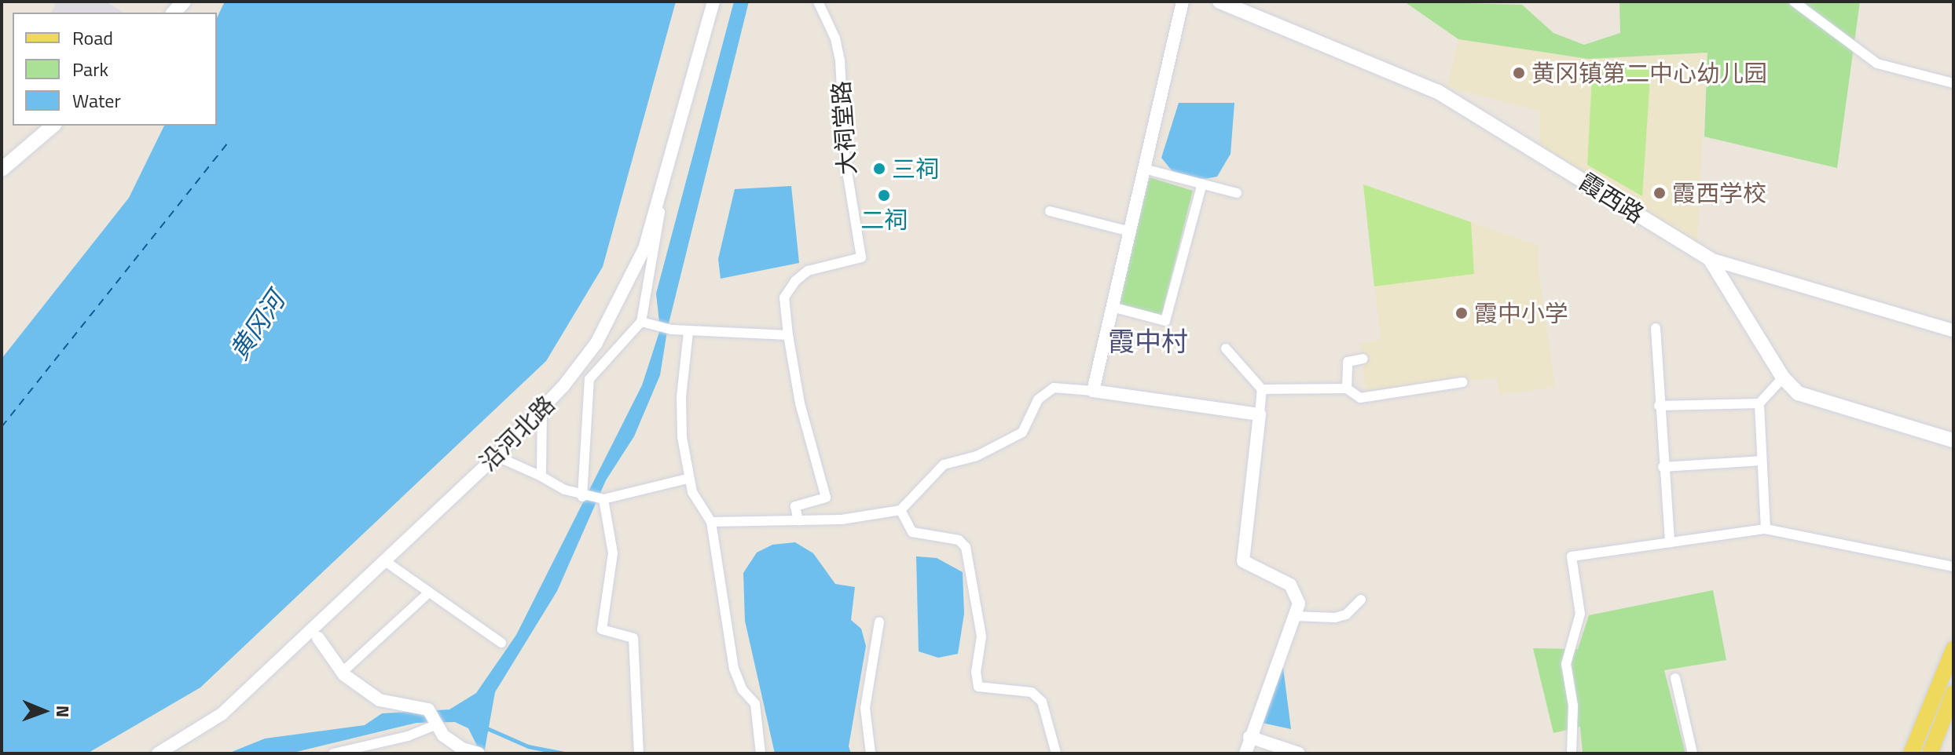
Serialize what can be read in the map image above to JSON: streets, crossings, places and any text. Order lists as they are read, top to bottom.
{
  "streets": {
    "main road": ["霞西路"],
    "street": ["大祠堂路", "沿河北路"]
  },
  "districts": ["霞中村"],
  "water": ["黄冈河"],
  "places": [
    "黄冈镇第二中心幼儿园",
    "三祠",
    "霞西学校",
    "二祠",
    "霞中小学"
  ],
  "legend": ["Road", "Park", "Water"],
  "north": "right"
}
